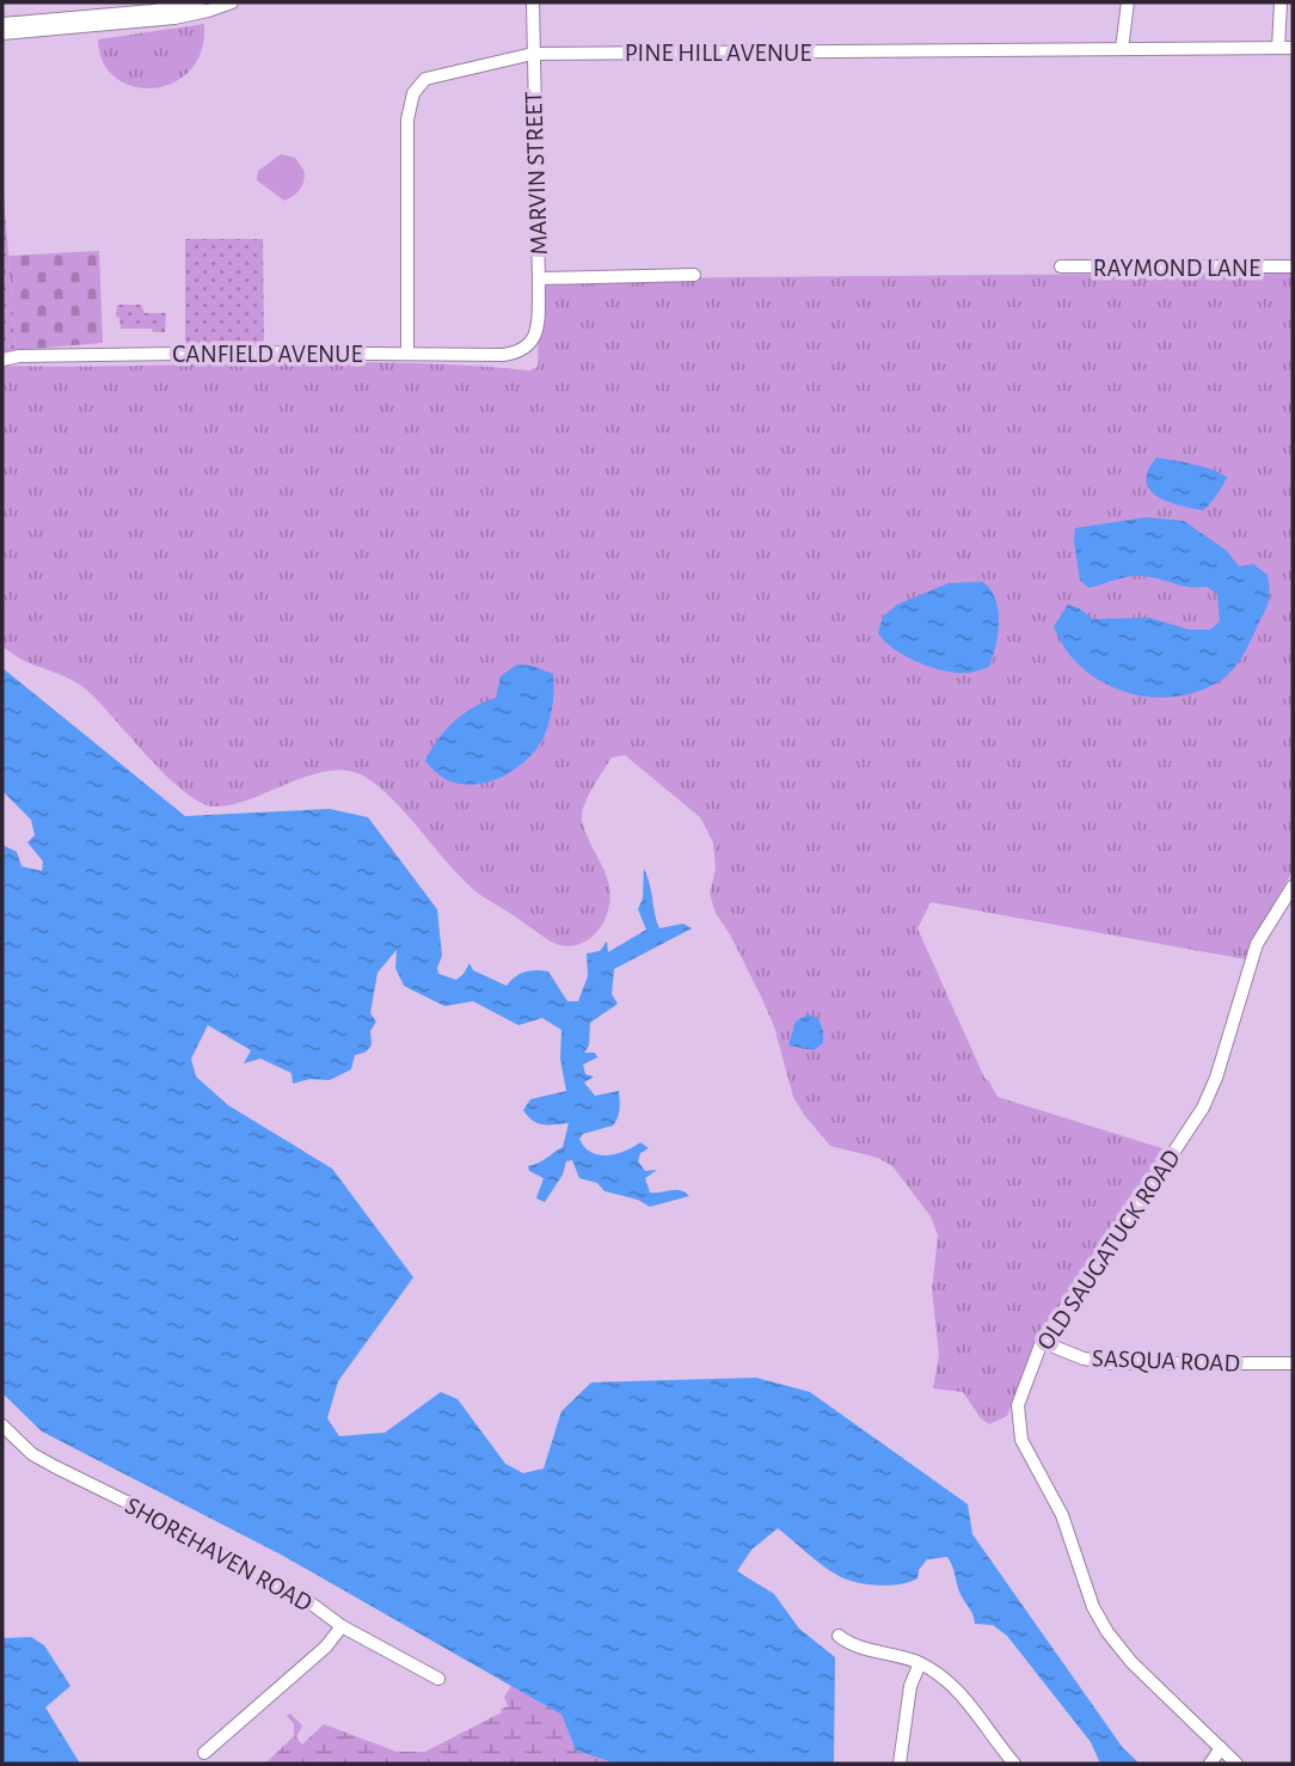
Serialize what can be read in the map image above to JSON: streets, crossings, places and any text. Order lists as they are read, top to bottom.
{
  "streets": {
    "street": [
      "PINE HILL AVENUE",
      "MARVIN STREET",
      "RAYMOND LANE",
      "CANFIELD AVENUE",
      "OLD SAUGATUCK ROAD",
      "SASQUA ROAD",
      "SHOREHAVEN ROAD"
    ]
  },
  "crossings": [
    ["PINE HILL AVENUE", "MARVIN STREET"],
    ["PINE HILL AVENUE", "CANFIELD AVENUE"],
    ["MARVIN STREET", "CANFIELD AVENUE"],
    ["OLD SAUGATUCK ROAD", "SASQUA ROAD"]
  ]
}
